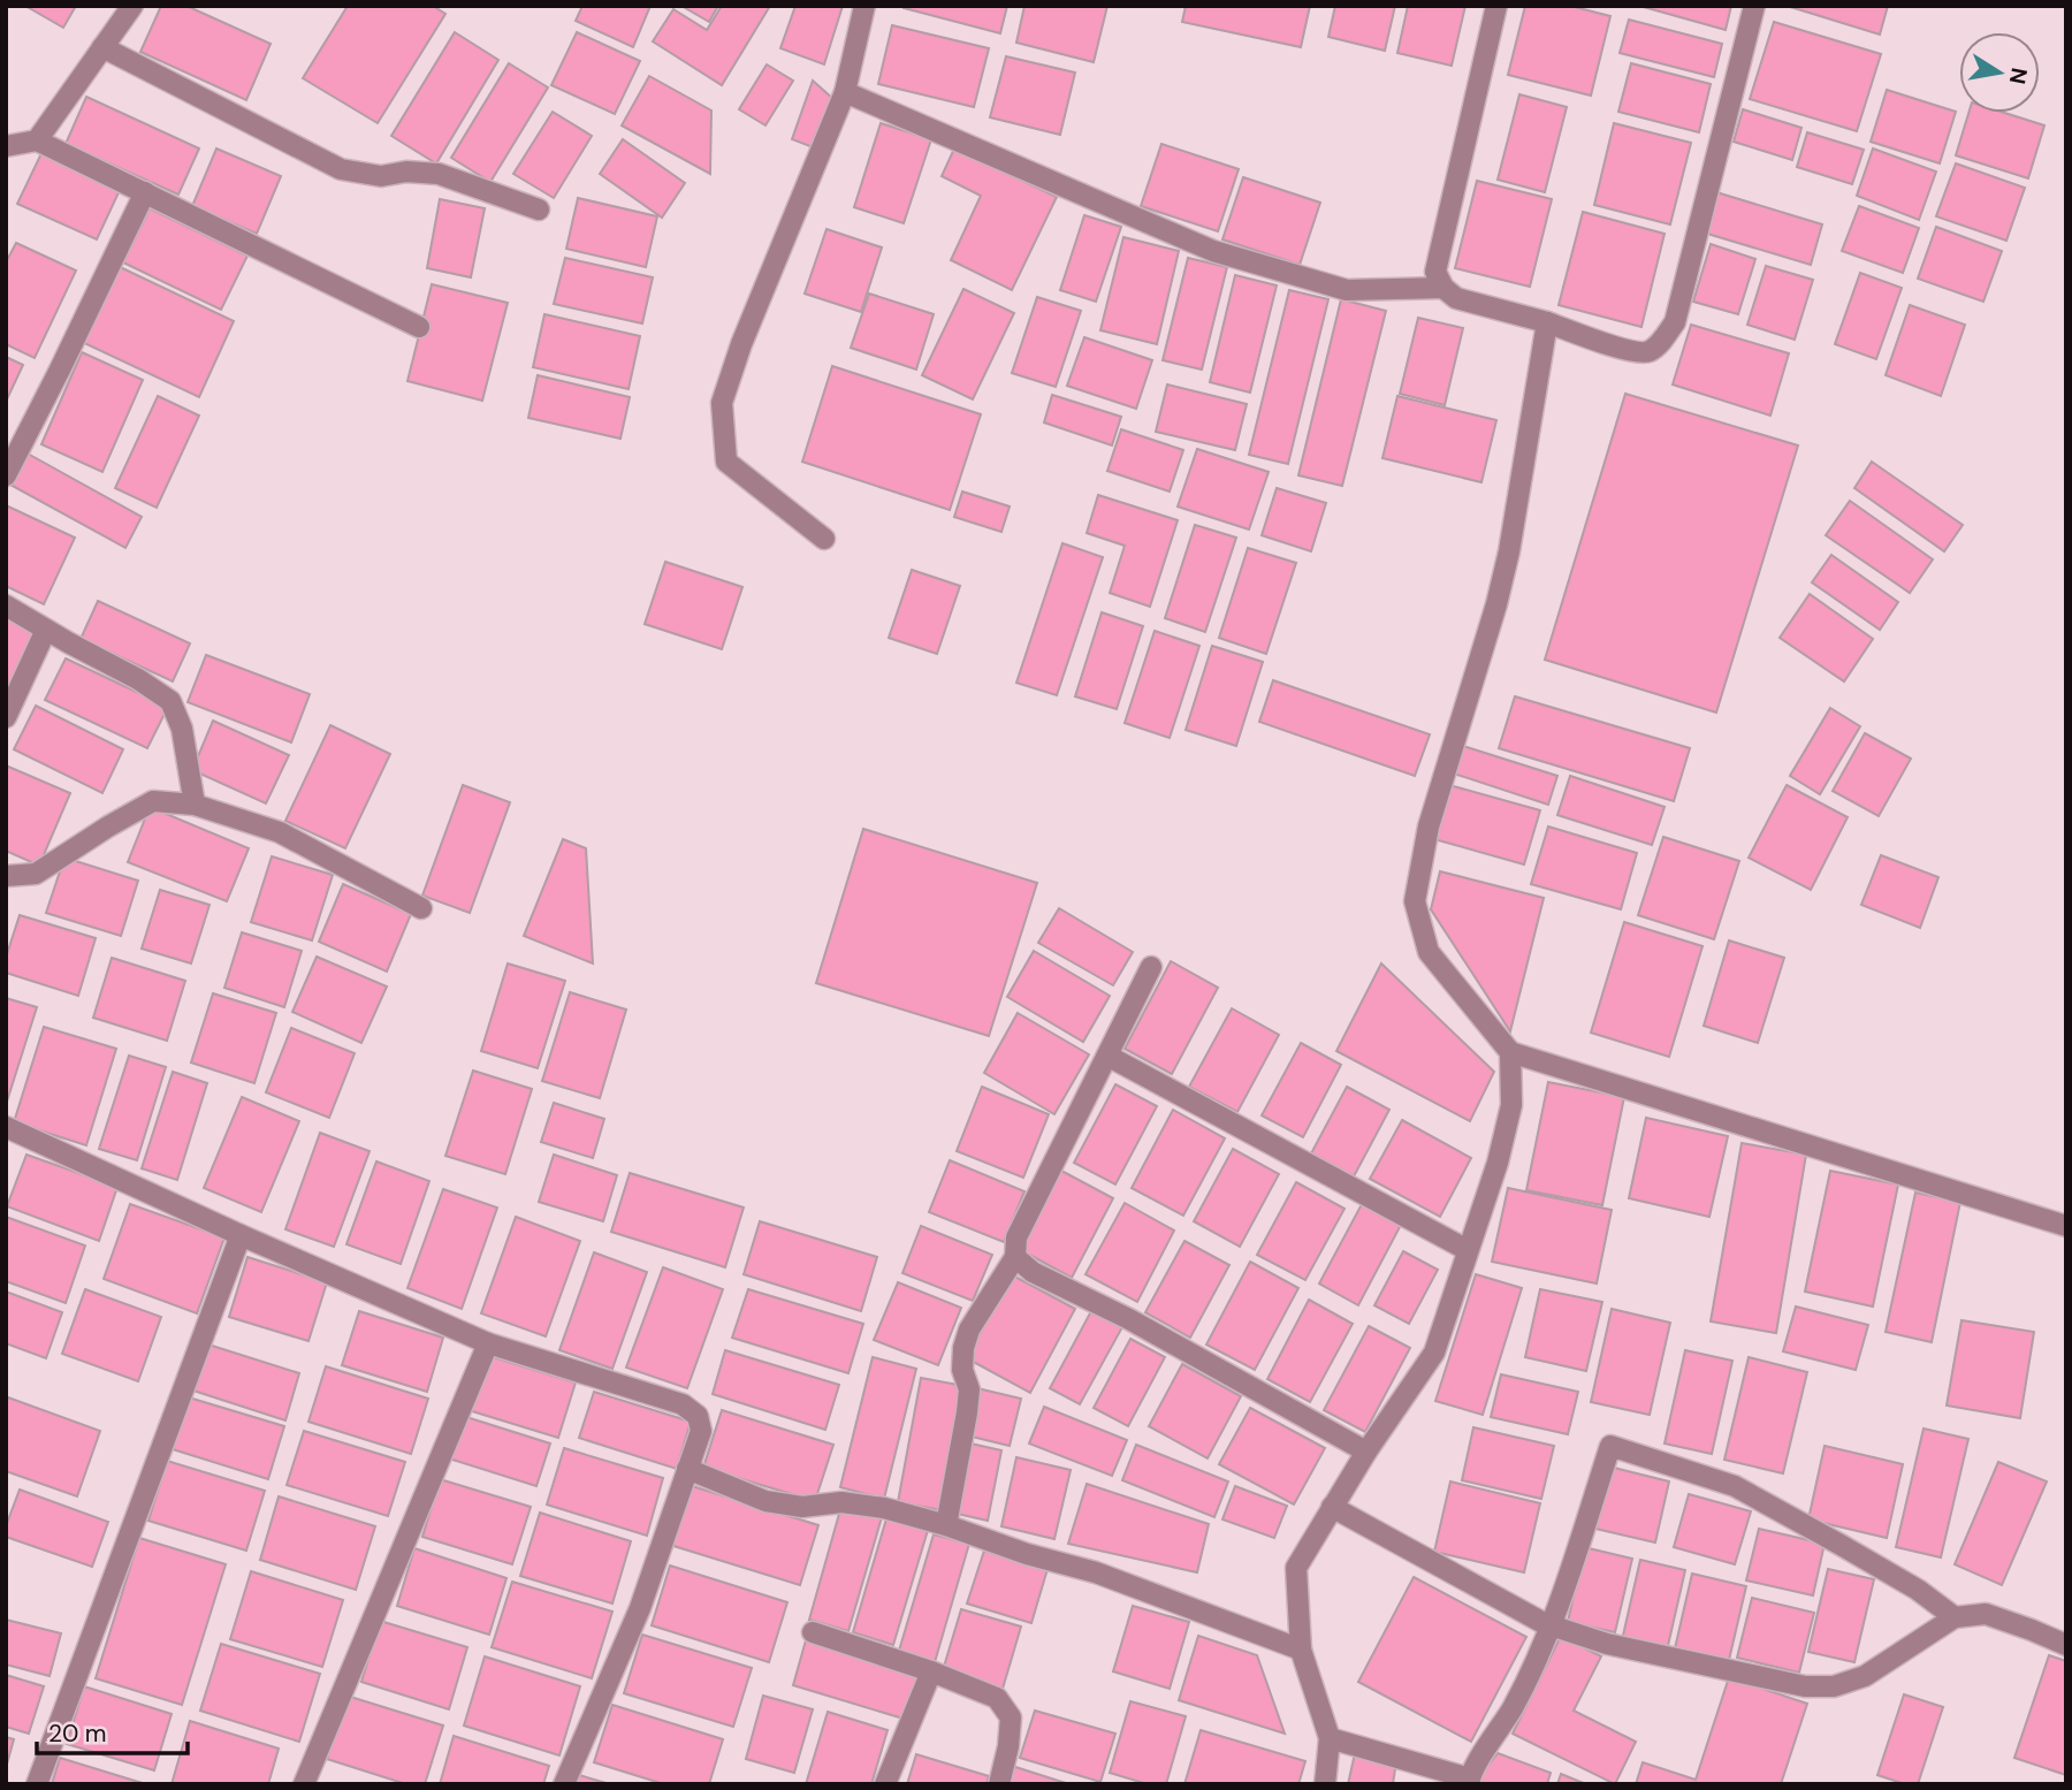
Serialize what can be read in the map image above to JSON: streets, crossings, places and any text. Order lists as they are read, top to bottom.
{
  "scale_bar": "20 m",
  "north": "right"
}
